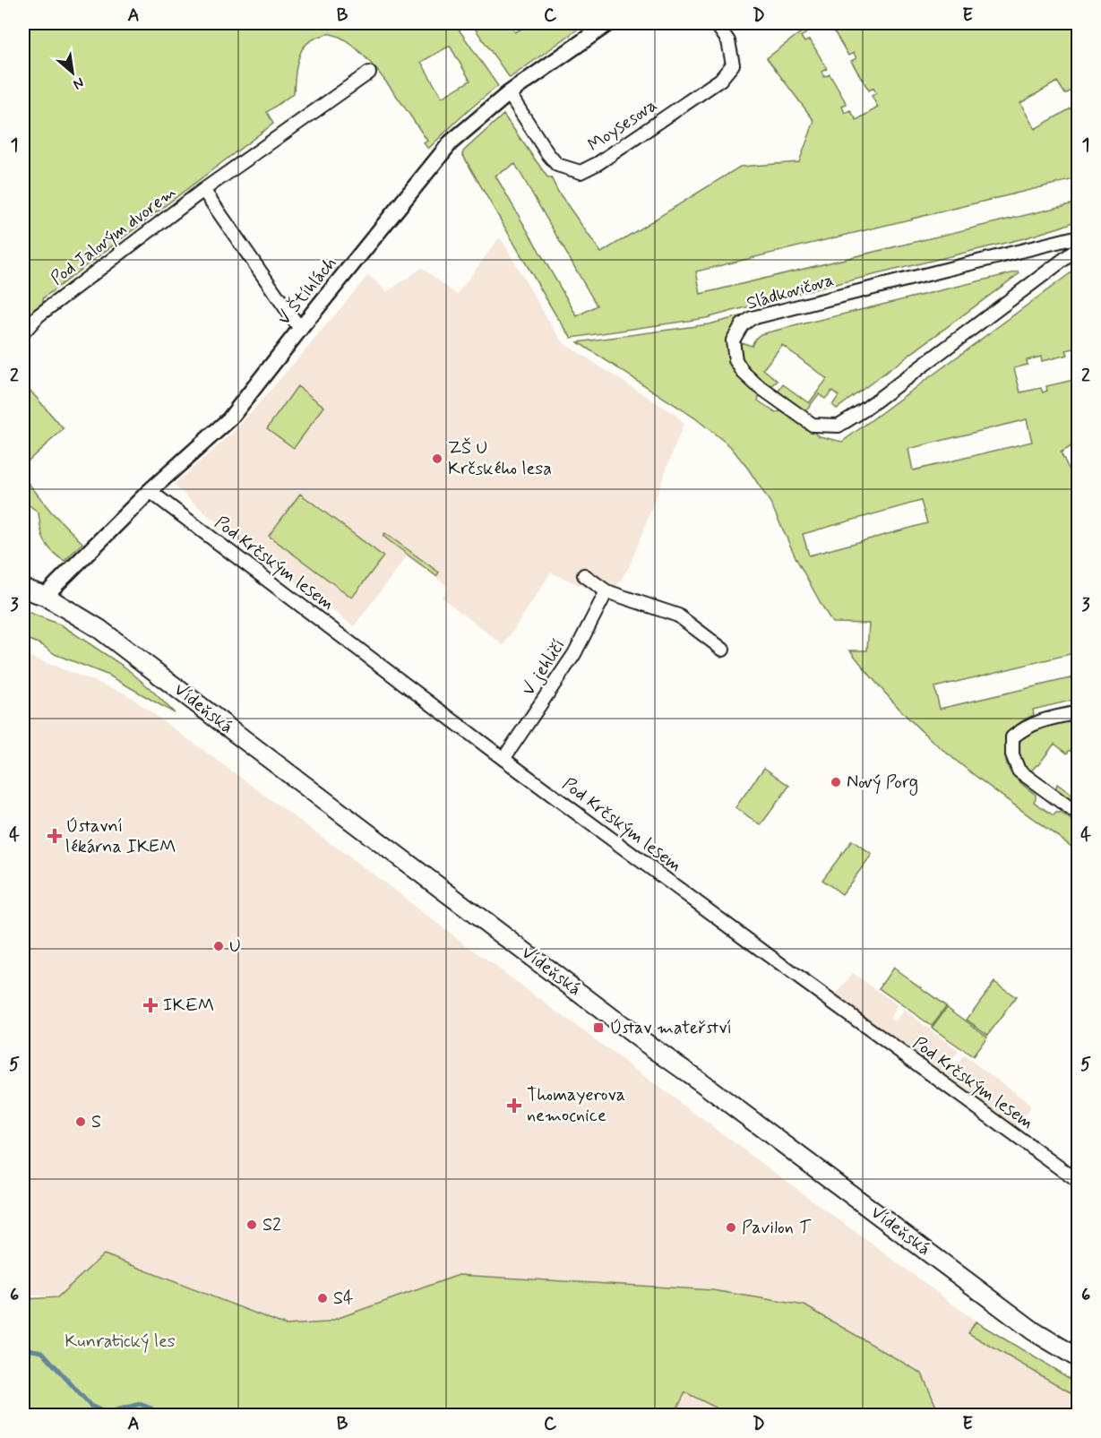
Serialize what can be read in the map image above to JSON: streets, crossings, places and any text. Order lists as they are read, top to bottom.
{
  "streets": {
    "main road": ["Vídeňská"],
    "street": [
      "Moysesova",
      "Pod Jalovým dvorem",
      "V Štíhlách",
      "Sládkovičova",
      "Pod Krčským lesem",
      "V jehličí"
    ]
  },
  "crossings": [
    ["Moysesova", "V Štíhlách"],
    ["Pod Jalovým dvorem", "V Štíhlách"],
    ["V Štíhlách", "Pod Krčským lesem"],
    ["V Štíhlách", "Vídeňská"],
    ["Pod Krčským lesem", "V jehličí"]
  ],
  "parks": ["Kunratický les"],
  "places": {
    "other": [
      "ZŠ U Krčského lesa",
      "Nový Porg",
      "U",
      "S",
      "S2",
      "Pavilon T",
      "S4"
    ],
    "health": ["Ústavní lékárna IKEM", "IKEM", "Thomayerova nemocnice"],
    "transit": ["Ústav mateřství"]
  },
  "north": "bottom right",
  "grid": {
    "columns": [
      "A",
      "B",
      "C",
      "D",
      "E"
    ],
    "rows": [
      "1",
      "2",
      "3",
      "4",
      "5",
      "6"
    ]
  }
}
